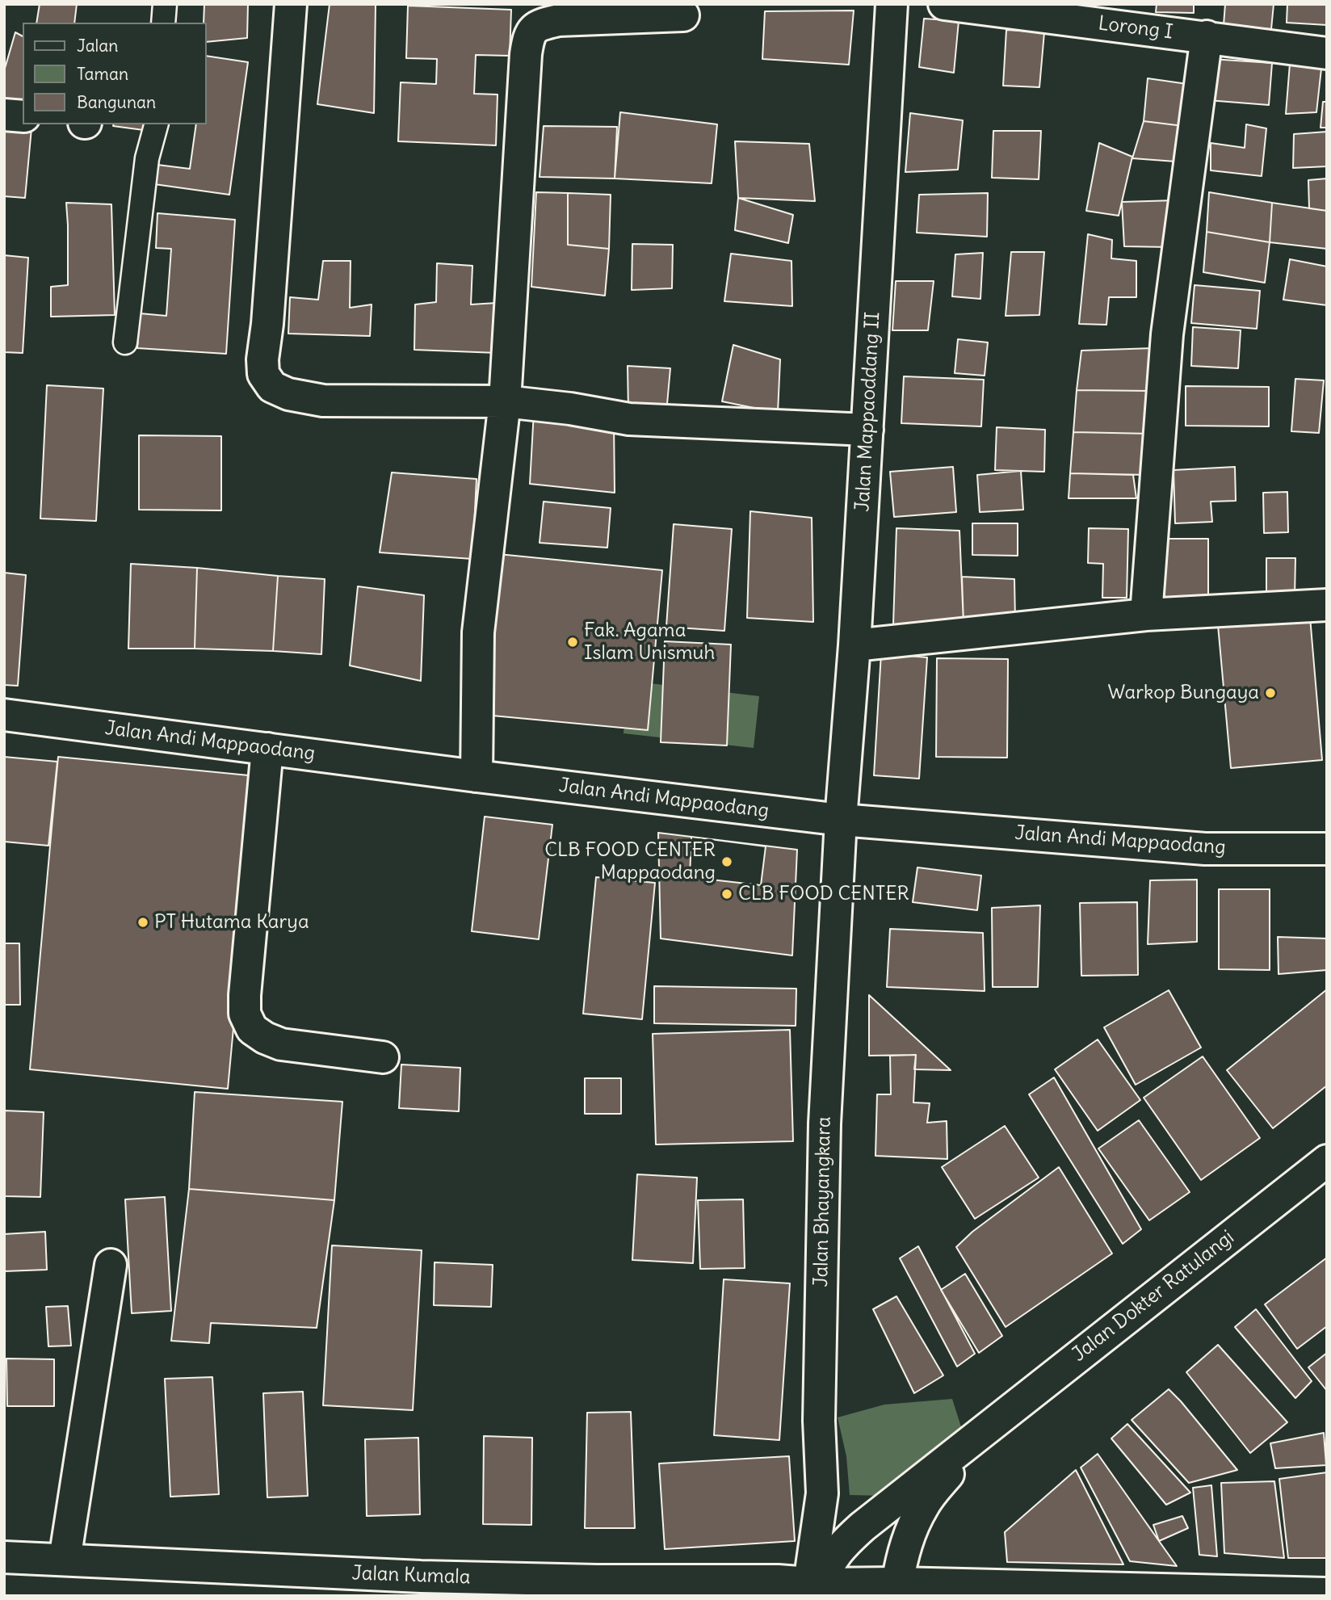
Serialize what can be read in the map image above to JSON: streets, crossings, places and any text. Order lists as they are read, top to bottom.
{
  "streets": {
    "street": [
      "Lorong I",
      "Jalan Mappaoddang II",
      "Jalan Andi Mappaodang",
      "Jalan Bhayangkara",
      "Jalan Dokter Ratulangi",
      "Jalan Kumala"
    ]
  },
  "crossings": [
    ["Jalan Mappaoddang II", "Jalan Andi Mappaodang"],
    ["Jalan Mappaoddang II", "Jalan Bhayangkara"],
    ["Jalan Andi Mappaodang", "Jalan Bhayangkara"],
    ["Jalan Bhayangkara", "Jalan Dokter Ratulangi"],
    ["Jalan Bhayangkara", "Jalan Kumala"],
    ["Jalan Dokter Ratulangi", "Jalan Kumala"]
  ],
  "places": [
    "Fak. Agama Islam Unismuh",
    "Warkop Bungaya",
    "CLB FOOD CENTER Mappaodang",
    "CLB FOOD CENTER",
    "PT Hutama Karya"
  ],
  "legend": ["Jalan", "Taman", "Bangunan"]
}
